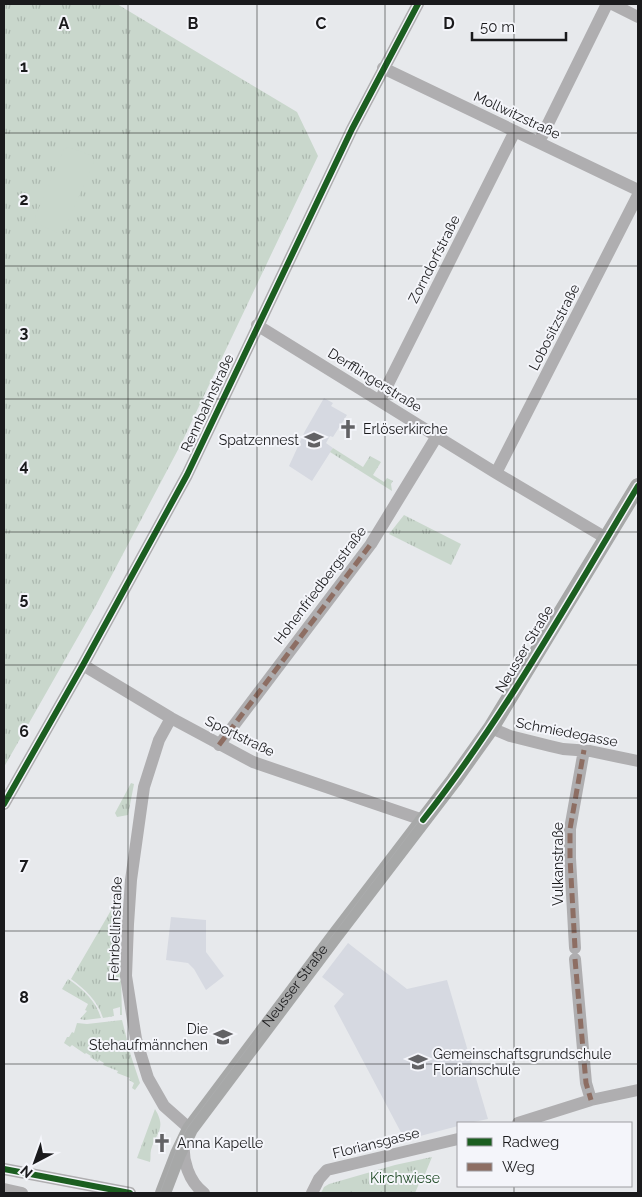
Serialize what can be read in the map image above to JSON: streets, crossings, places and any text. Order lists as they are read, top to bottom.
{
  "streets": {
    "main road": ["Neusser Straße"],
    "street": [
      "Mollwitzstraße",
      "Zorndorfstraße",
      "Lobositzstraße",
      "Derfflingerstraße",
      "Rennbahnstraße",
      "Hohenfriedbergstraße",
      "Schmiedegasse",
      "Sportstraße",
      "Vulkanstraße",
      "Fehrbellinstraße",
      "Floriansgasse"
    ]
  },
  "crossings": [
    ["Mollwitzstraße", "Zorndorfstraße"],
    ["Mollwitzstraße", "Rennbahnstraße"],
    ["Zorndorfstraße", "Derfflingerstraße"],
    ["Lobositzstraße", "Derfflingerstraße"],
    ["Derfflingerstraße", "Rennbahnstraße"],
    ["Derfflingerstraße", "Hohenfriedbergstraße"],
    ["Derfflingerstraße", "Neusser Straße"],
    ["Rennbahnstraße", "Sportstraße"],
    ["Hohenfriedbergstraße", "Sportstraße"],
    ["Neusser Straße", "Schmiedegasse"],
    ["Neusser Straße", "Sportstraße"],
    ["Neusser Straße", "Fehrbellinstraße"],
    ["Schmiedegasse", "Vulkanstraße"],
    ["Sportstraße", "Fehrbellinstraße"]
  ],
  "parks": ["Kirchwiese"],
  "places": {
    "church": ["Erlöserkirche", "Anna Kapelle"],
    "school or university": ["Spatzennest", "Die Stehaufmännchen", "Gemeinschaftsgrundschule Florianschule"]
  },
  "legend": ["Radweg", "Weg"],
  "scale_bar": "50 m",
  "north": "bottom left",
  "grid": {
    "columns": [
      "A",
      "B",
      "C",
      "D"
    ],
    "rows": [
      "1",
      "2",
      "3",
      "4",
      "5",
      "6",
      "7",
      "8"
    ]
  }
}
